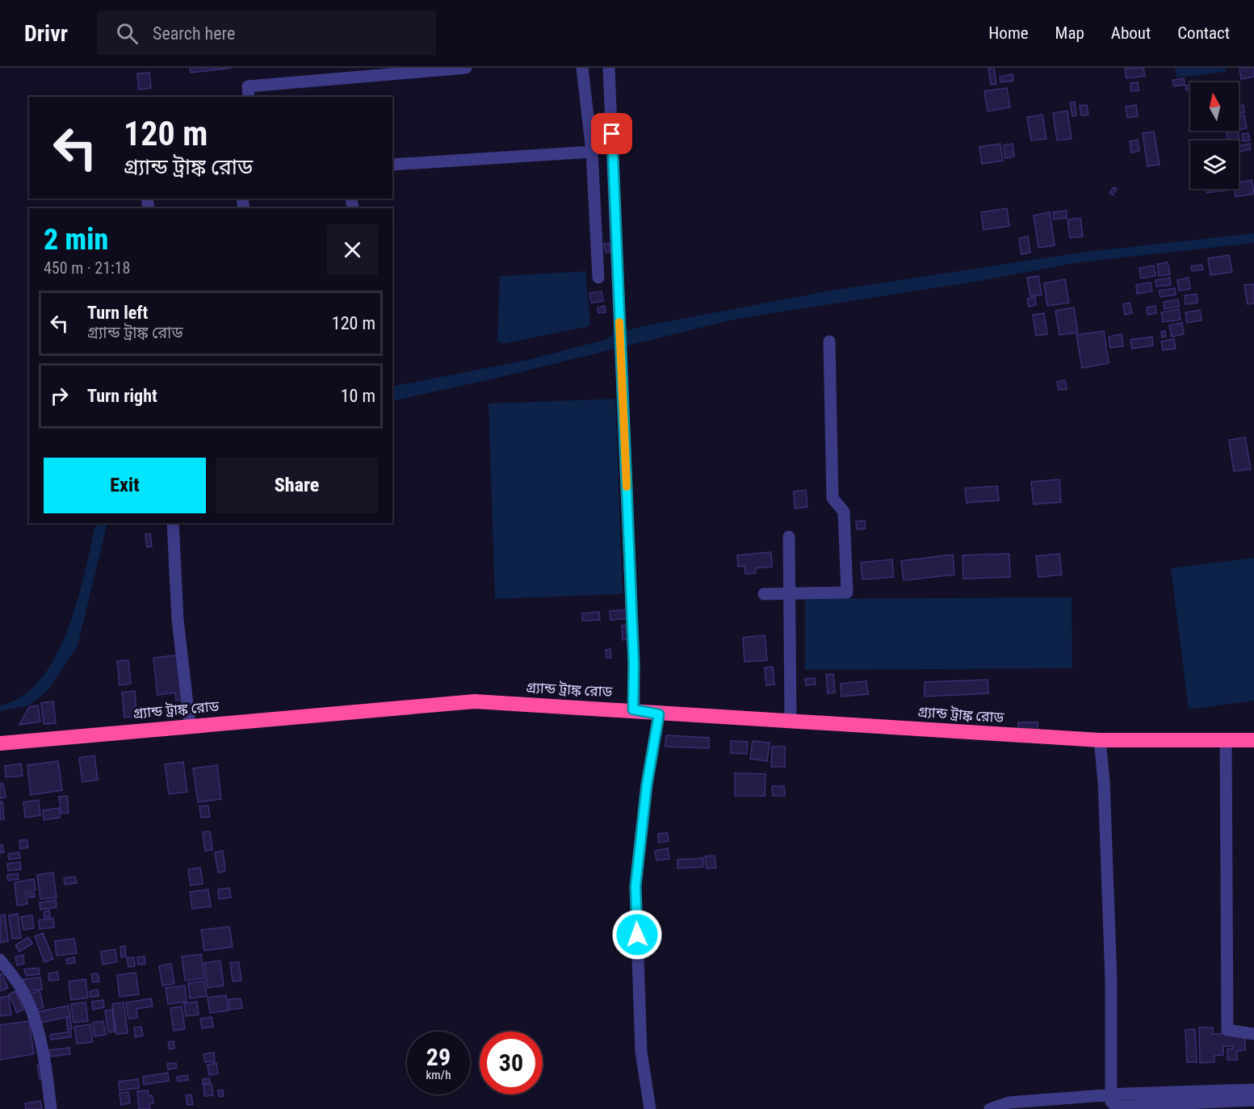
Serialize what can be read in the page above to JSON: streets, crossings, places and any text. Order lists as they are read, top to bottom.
{
  "streets": {
    "highway": ["গ্র্যান্ড ট্রাঙ্ক রোড"]
  },
  "north": "top",
  "page": {
    "header": "Drivr",
    "search": "Search here",
    "nav": [
      "Home",
      "Map",
      "About",
      "Contact"
    ],
    "turn": ["120 m", "গ্র্যান্ড ট্রাঙ্ক রোড"],
    "heading": ["2 min", "450 m · 21:18"],
    "list": [
      {
        "name": "Turn left",
        "note": "গ্র্যান্ড ট্রাঙ্ক রোড",
        "value": "120 m"
      },
      {
        "name": "Turn right",
        "value": "10 m"
      }
    ],
    "buttons": ["Exit", "Share"],
    "speed": "29 km/h",
    "limit": "30"
  }
}
